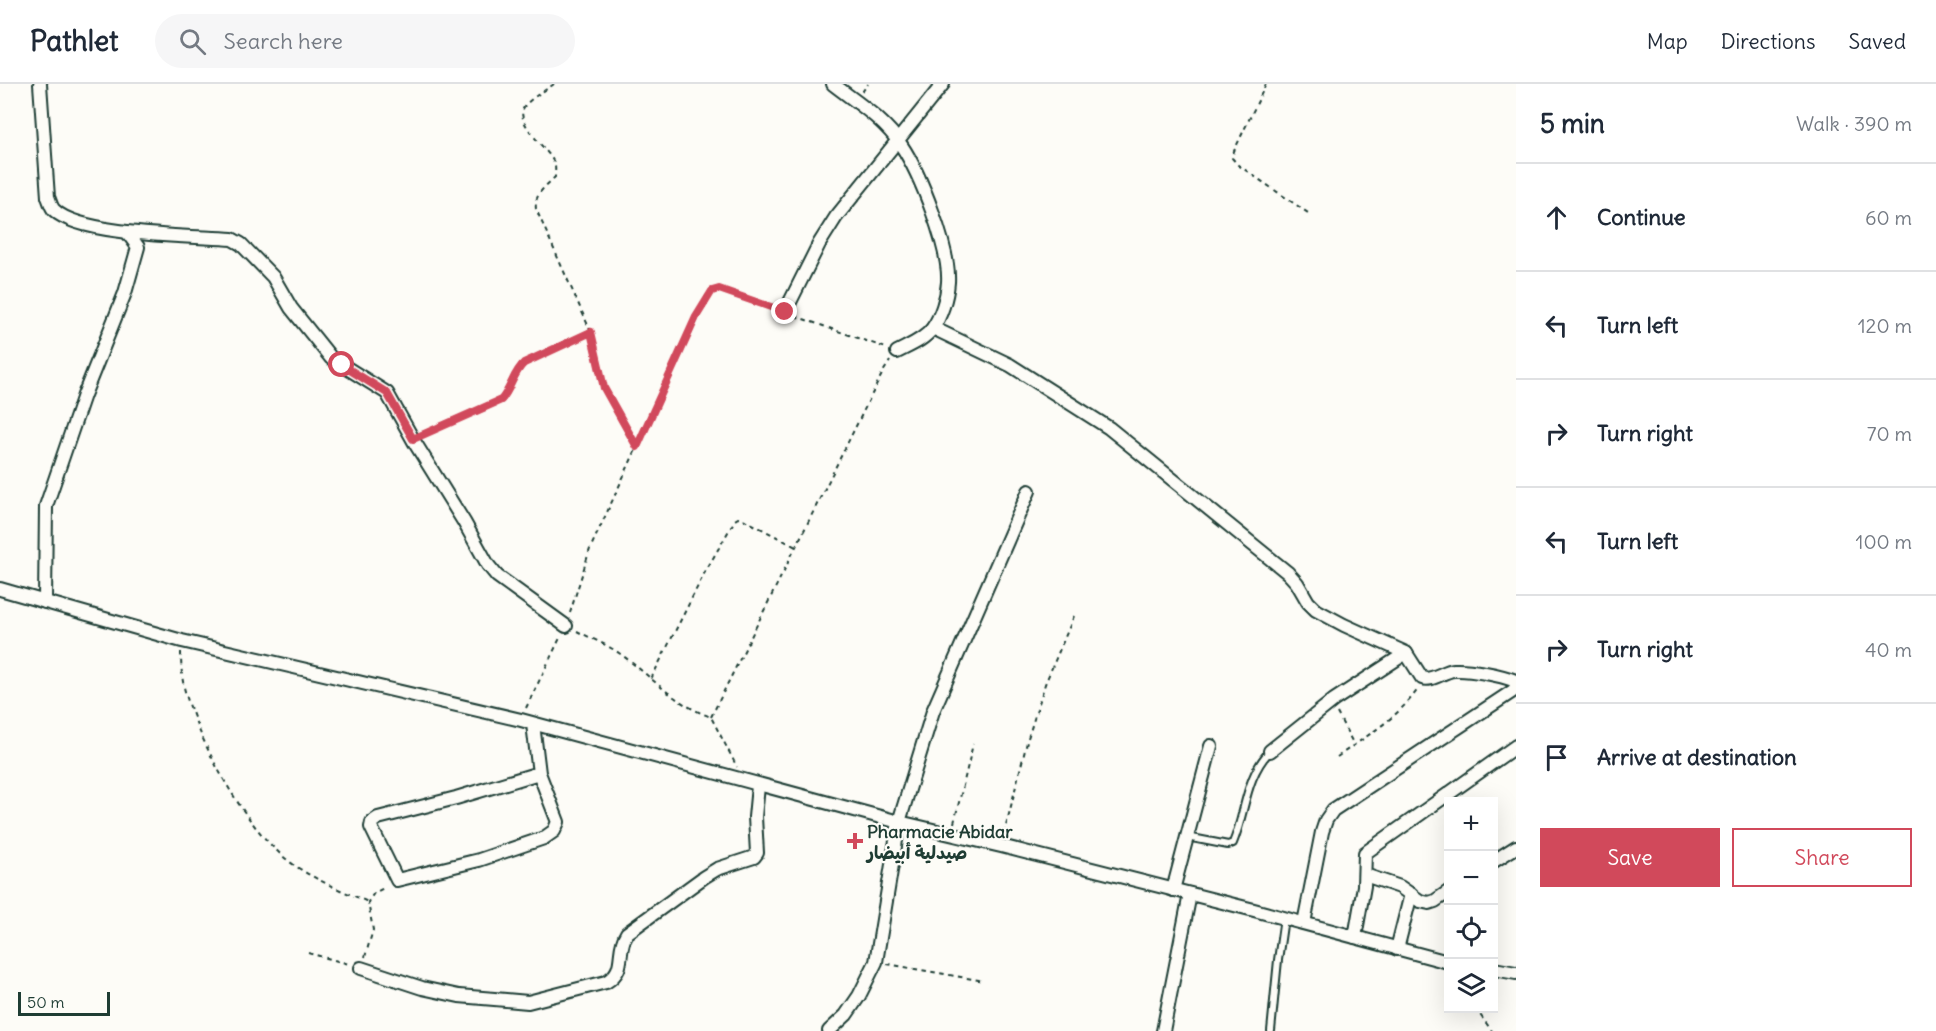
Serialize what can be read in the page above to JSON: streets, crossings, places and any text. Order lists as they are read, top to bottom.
{
  "places": {
    "health": ["Pharmacie Abidar صيدلية أبيضار"]
  },
  "scale_bar": "50 m",
  "page": {
    "header": "Pathlet",
    "search": "Search here",
    "nav": ["Map", "Directions", "Saved"],
    "heading": ["5 min", "Walk · 390 m"],
    "list": [
      ["Continue", "60 m"],
      ["Turn left", "120 m"],
      ["Turn right", "70 m"],
      ["Turn left", "100 m"],
      ["Turn right", "40 m"],
      "Arrive at destination"
    ],
    "map_buttons": ["+", "−"],
    "buttons": ["Save", "Share"],
    "scale": "50 m"
  }
}
